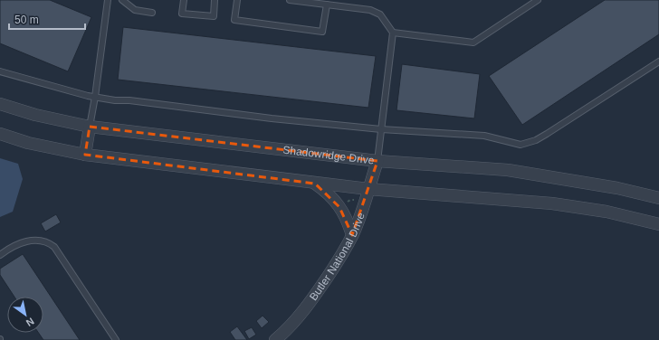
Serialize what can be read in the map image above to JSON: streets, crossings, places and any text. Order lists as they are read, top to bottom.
{
  "streets": {
    "street": ["Shadowridge Drive", "Butler National Drive"]
  },
  "crossings": [
    ["Shadowridge Drive", "Butler National Drive"]
  ],
  "scale_bar": "50 m",
  "north": "bottom right"
}
